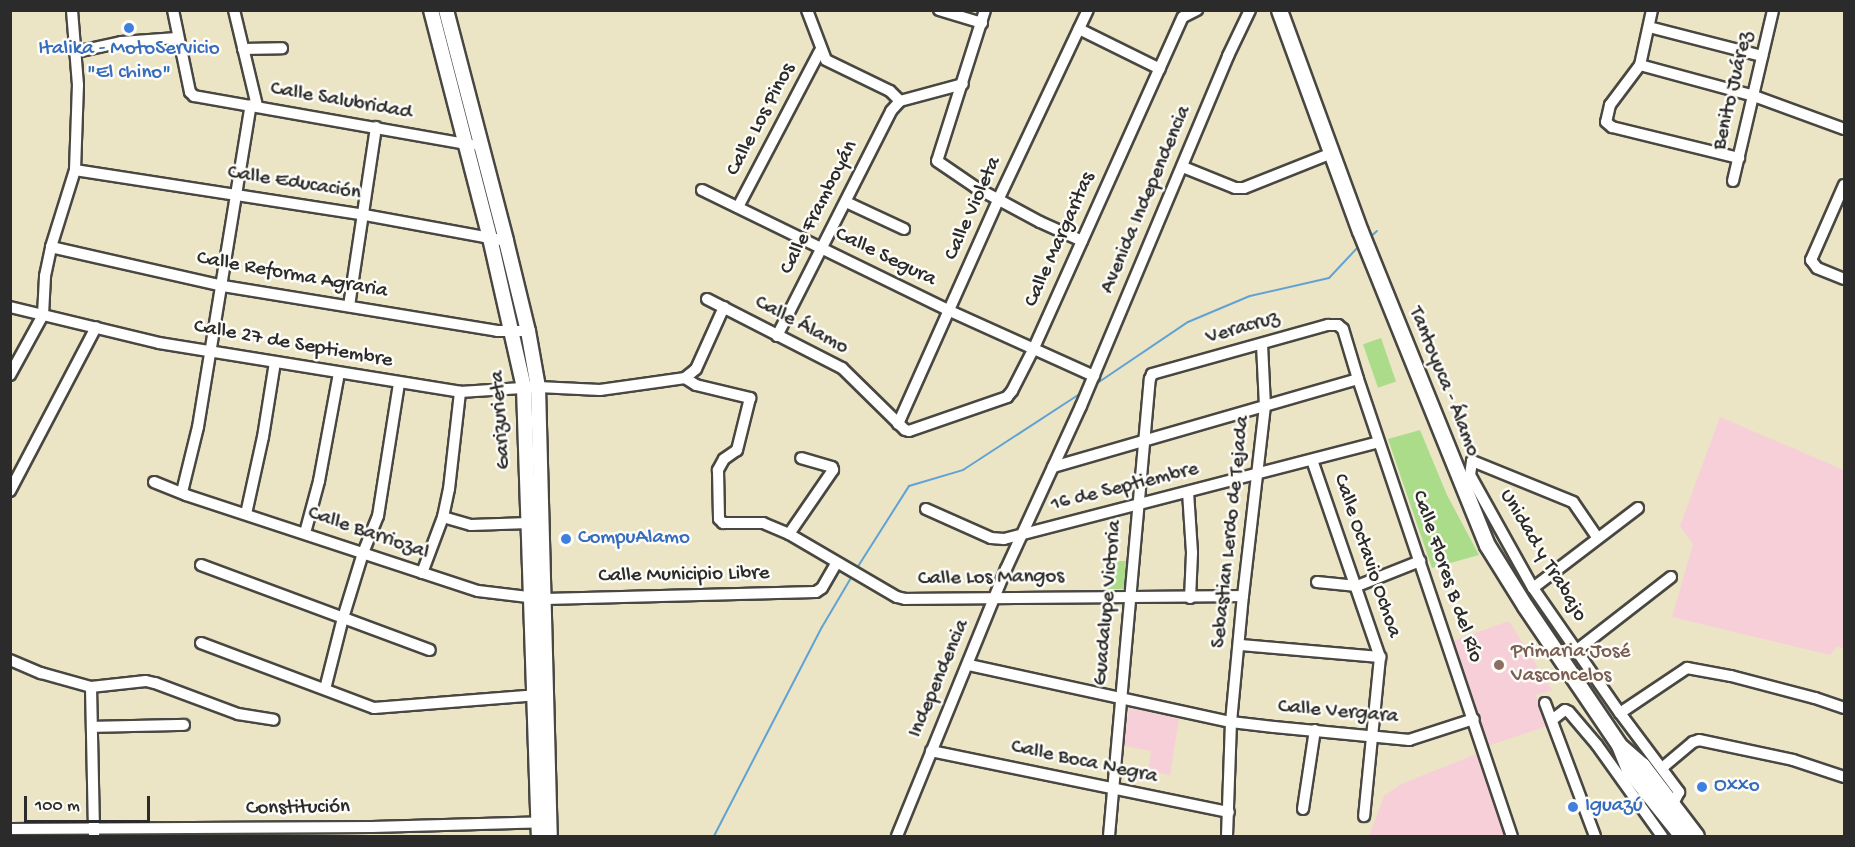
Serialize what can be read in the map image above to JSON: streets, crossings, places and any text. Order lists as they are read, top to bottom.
{
  "streets": {
    "main road": ["Tantoyuca - Álamo", "Garizurieta"],
    "street": [
      "Benito Juárez",
      "Calle Salubridad",
      "Calle Los Pinos",
      "Calle Educación",
      "Avenida Independencia",
      "Calle Framboyán",
      "Calle Violeta",
      "Calle Margaritas",
      "Calle Segura",
      "Calle Reforma Agraria",
      "Calle Álamo",
      "Veracruz",
      "Calle 27 de Septiembre",
      "16 de Septiembre",
      "Sebastian Lerdo de Tejada",
      "Calle Barriozal",
      "Calle Octavio Ochoa",
      "Unidad y Trabajo",
      "Calle Municipio Libre",
      "Calle Flores B del Río",
      "Calle Los Mangos",
      "Guadalupe Victoria",
      "Independencia",
      "Calle Vergara",
      "Calle Boca Negra",
      "Constitución"
    ]
  },
  "crossings": [
    ["Calle Salubridad", "Garizurieta"],
    ["Calle Los Pinos", "Calle Segura"],
    ["Calle Educación", "Garizurieta"],
    ["Avenida Independencia", "Calle Segura"],
    ["Avenida Independencia", "Independencia"],
    ["Calle Framboyán", "Calle Segura"],
    ["Calle Framboyán", "Calle Álamo"],
    ["Calle Violeta", "Calle Segura"],
    ["Calle Violeta", "Calle Álamo"],
    ["Calle Margaritas", "Calle Segura"],
    ["Calle Margaritas", "Calle Álamo"],
    ["Calle Reforma Agraria", "Garizurieta"],
    ["Veracruz", "Sebastian Lerdo de Tejada"],
    ["Veracruz", "Calle Flores B del Río"],
    ["Veracruz", "Guadalupe Victoria"],
    ["Calle 27 de Septiembre", "Garizurieta"],
    ["Calle 27 de Septiembre", "Calle Los Mangos"],
    ["Tantoyuca - Álamo", "Unidad y Trabajo"],
    ["Garizurieta", "Calle Barriozal"],
    ["Garizurieta", "Calle Municipio Libre"],
    ["Garizurieta", "Constitución"],
    ["16 de Septiembre", "Sebastian Lerdo de Tejada"],
    ["16 de Septiembre", "Calle Octavio Ochoa"],
    ["16 de Septiembre", "Calle Flores B del Río"],
    ["16 de Septiembre", "Guadalupe Victoria"],
    ["16 de Septiembre", "Independencia"],
    ["Sebastian Lerdo de Tejada", "Calle Los Mangos"],
    ["Sebastian Lerdo de Tejada", "Calle Vergara"],
    ["Sebastian Lerdo de Tejada", "Calle Boca Negra"],
    ["Calle Barriozal", "Calle Municipio Libre"],
    ["Calle Octavio Ochoa", "Calle Vergara"],
    ["Calle Municipio Libre", "Calle Los Mangos"],
    ["Calle Flores B del Río", "Calle Vergara"],
    ["Calle Los Mangos", "Guadalupe Victoria"],
    ["Calle Los Mangos", "Independencia"],
    ["Guadalupe Victoria", "Calle Vergara"],
    ["Guadalupe Victoria", "Calle Boca Negra"],
    ["Independencia", "Calle Vergara"],
    ["Independencia", "Calle Boca Negra"]
  ],
  "places": [
    "Italika - MotoServicio \"El chino\"",
    "CompuAlamo",
    "Primaria José Vasconcelos",
    "Oxxo",
    "Iguazú"
  ],
  "scale_bar": "100 m"
}
